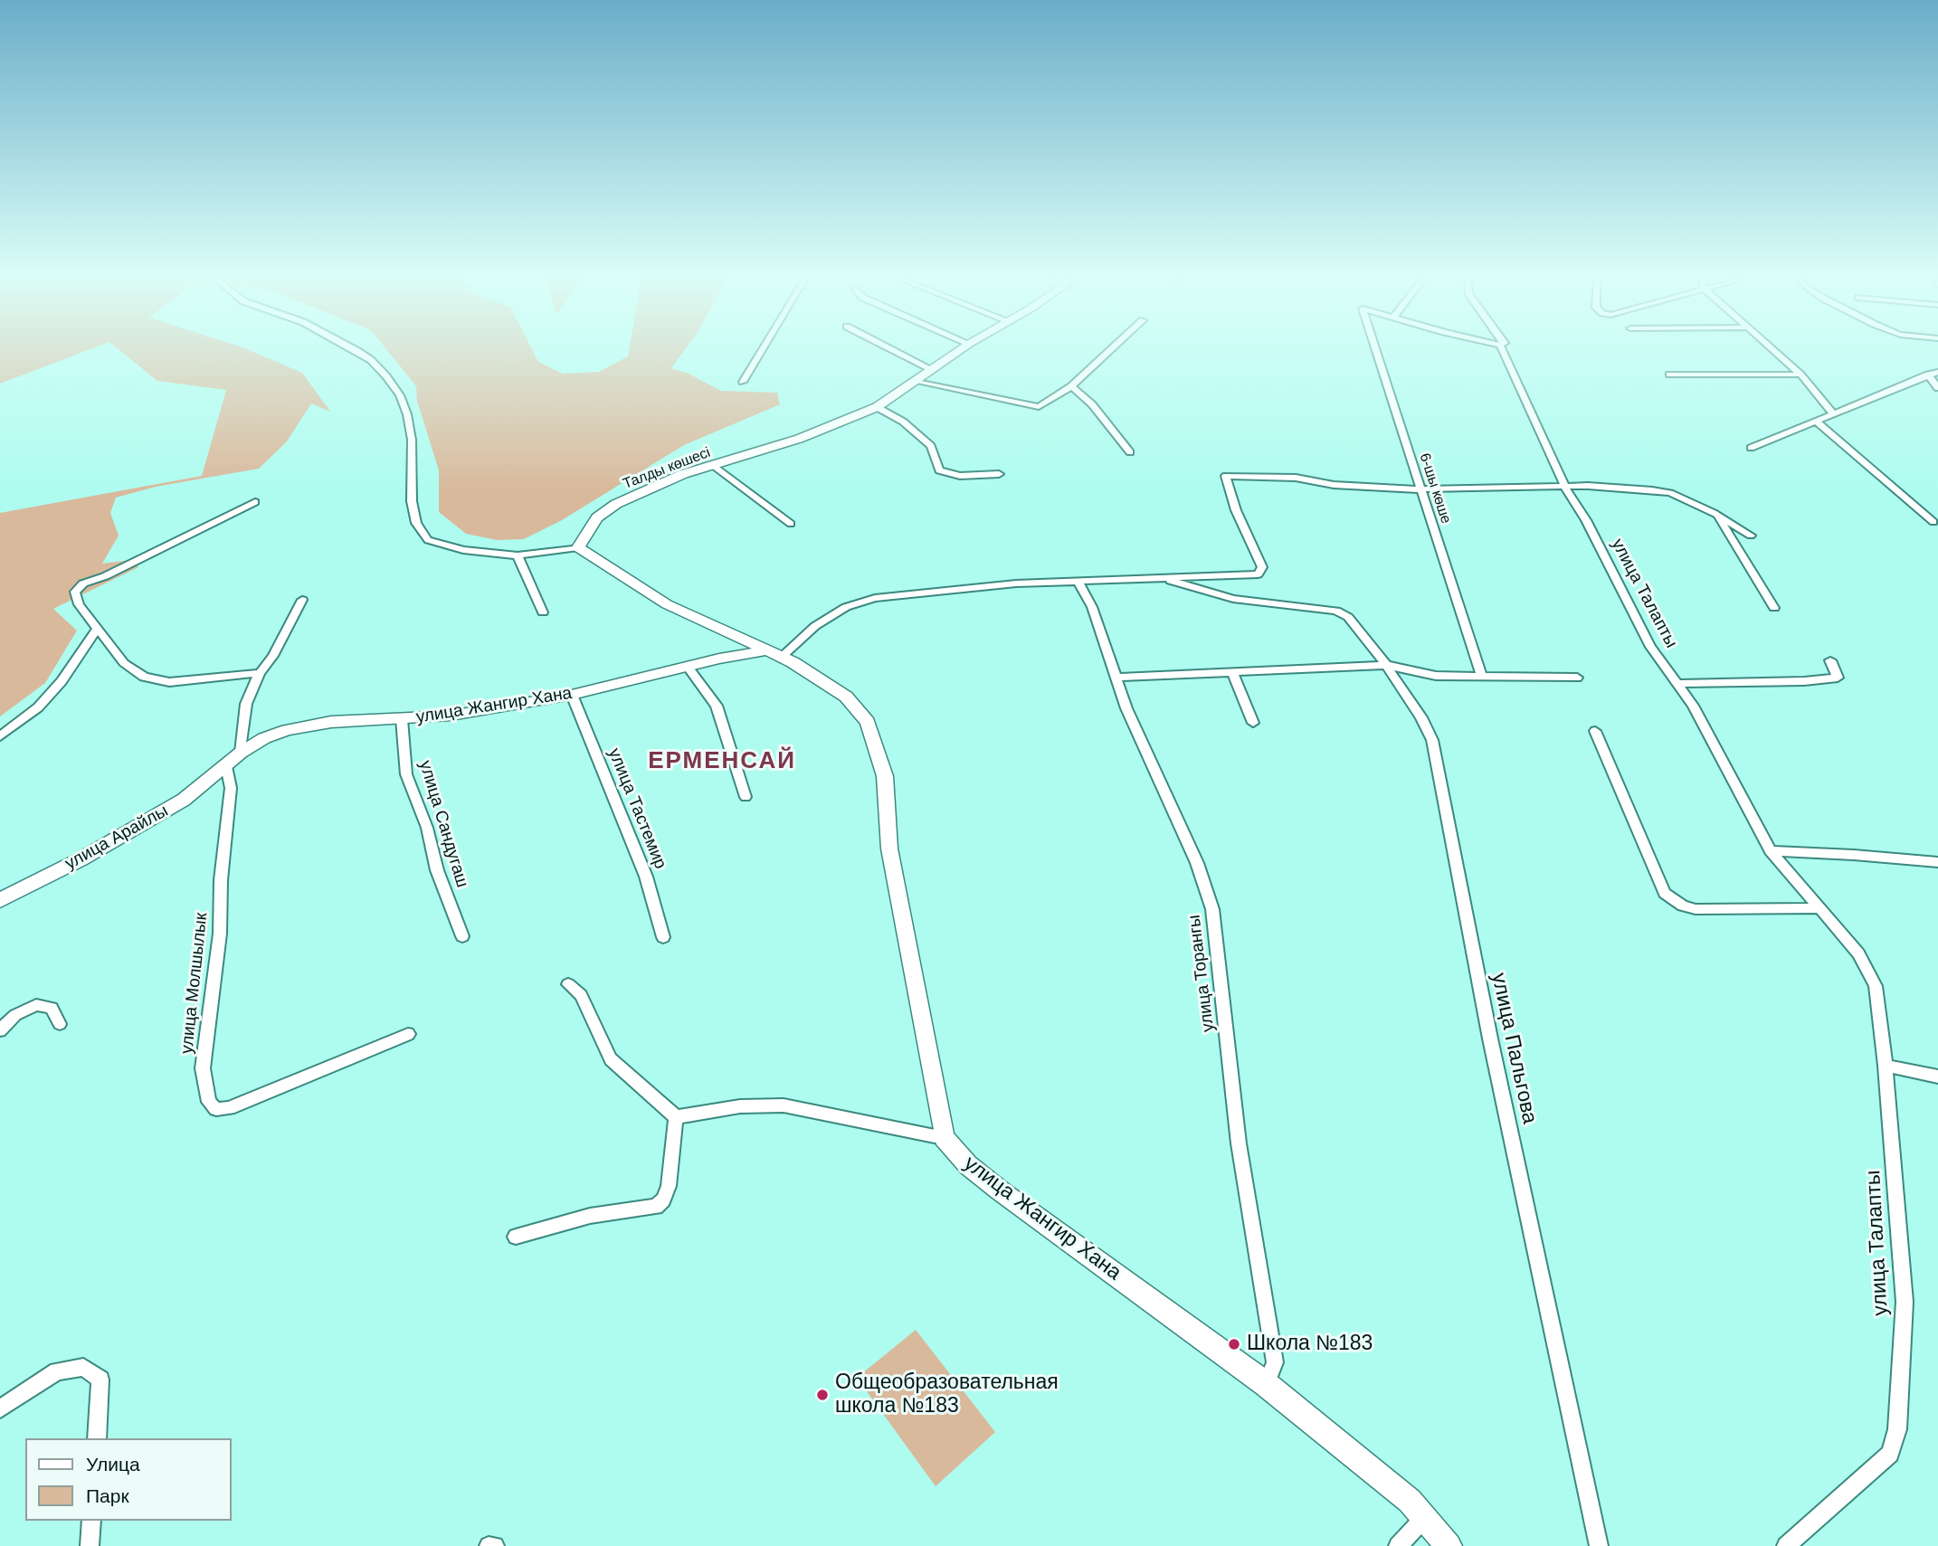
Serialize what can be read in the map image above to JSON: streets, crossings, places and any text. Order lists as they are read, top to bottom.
{
  "streets": {
    "street": [
      "Талды көшесі",
      "6-шы көше",
      "улица Талапты",
      "улица Жангир Хана",
      "улица Тастемир",
      "улица Сандугаш",
      "улица Арайлы",
      "улица Торангы",
      "улица Молшылык",
      "улица Пальгова"
    ]
  },
  "crossings": [
    ["улица Жангир Хана", "улица Тастемир"],
    ["улица Жангир Хана", "улица Сандугаш"],
    ["улица Жангир Хана", "улица Арайлы"],
    ["улица Жангир Хана", "улица Торангы"],
    ["улица Жангир Хана", "улица Молшылык"],
    ["улица Арайлы", "улица Молшылык"]
  ],
  "districts": ["ЕРМЕНСАЙ"],
  "places": ["Школа №183", "Общеобразовательная школа №183"],
  "legend": ["Улица", "Парк"]
}
